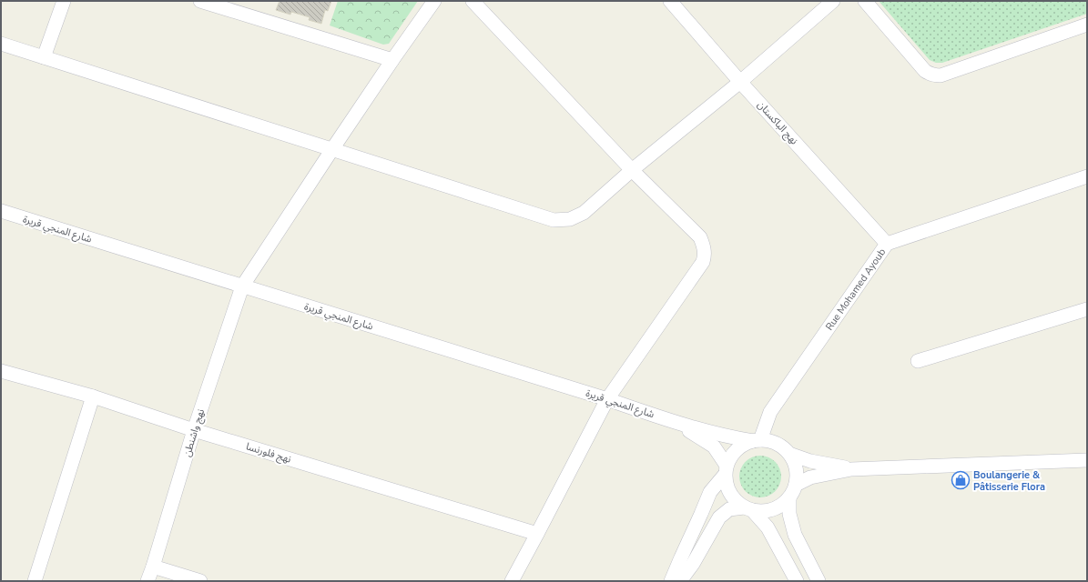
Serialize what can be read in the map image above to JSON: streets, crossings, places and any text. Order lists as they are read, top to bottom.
{
  "streets": {
    "street": [
      "نهج الباكستان",
      "شارع المنجي قريرة",
      "Rue Mohamed Ayoub",
      "نهج واشنطن",
      "نهج فلورنسا"
    ]
  },
  "crossings": [
    ["نهج الباكستان", "Rue Mohamed Ayoub"],
    ["شارع المنجي قريرة", "Rue Mohamed Ayoub"],
    ["شارع المنجي قريرة", "نهج واشنطن"],
    ["نهج واشنطن", "نهج فلورنسا"]
  ],
  "places": {
    "shop": ["Boulangerie & Pâtisserie Flora"]
  }
}
